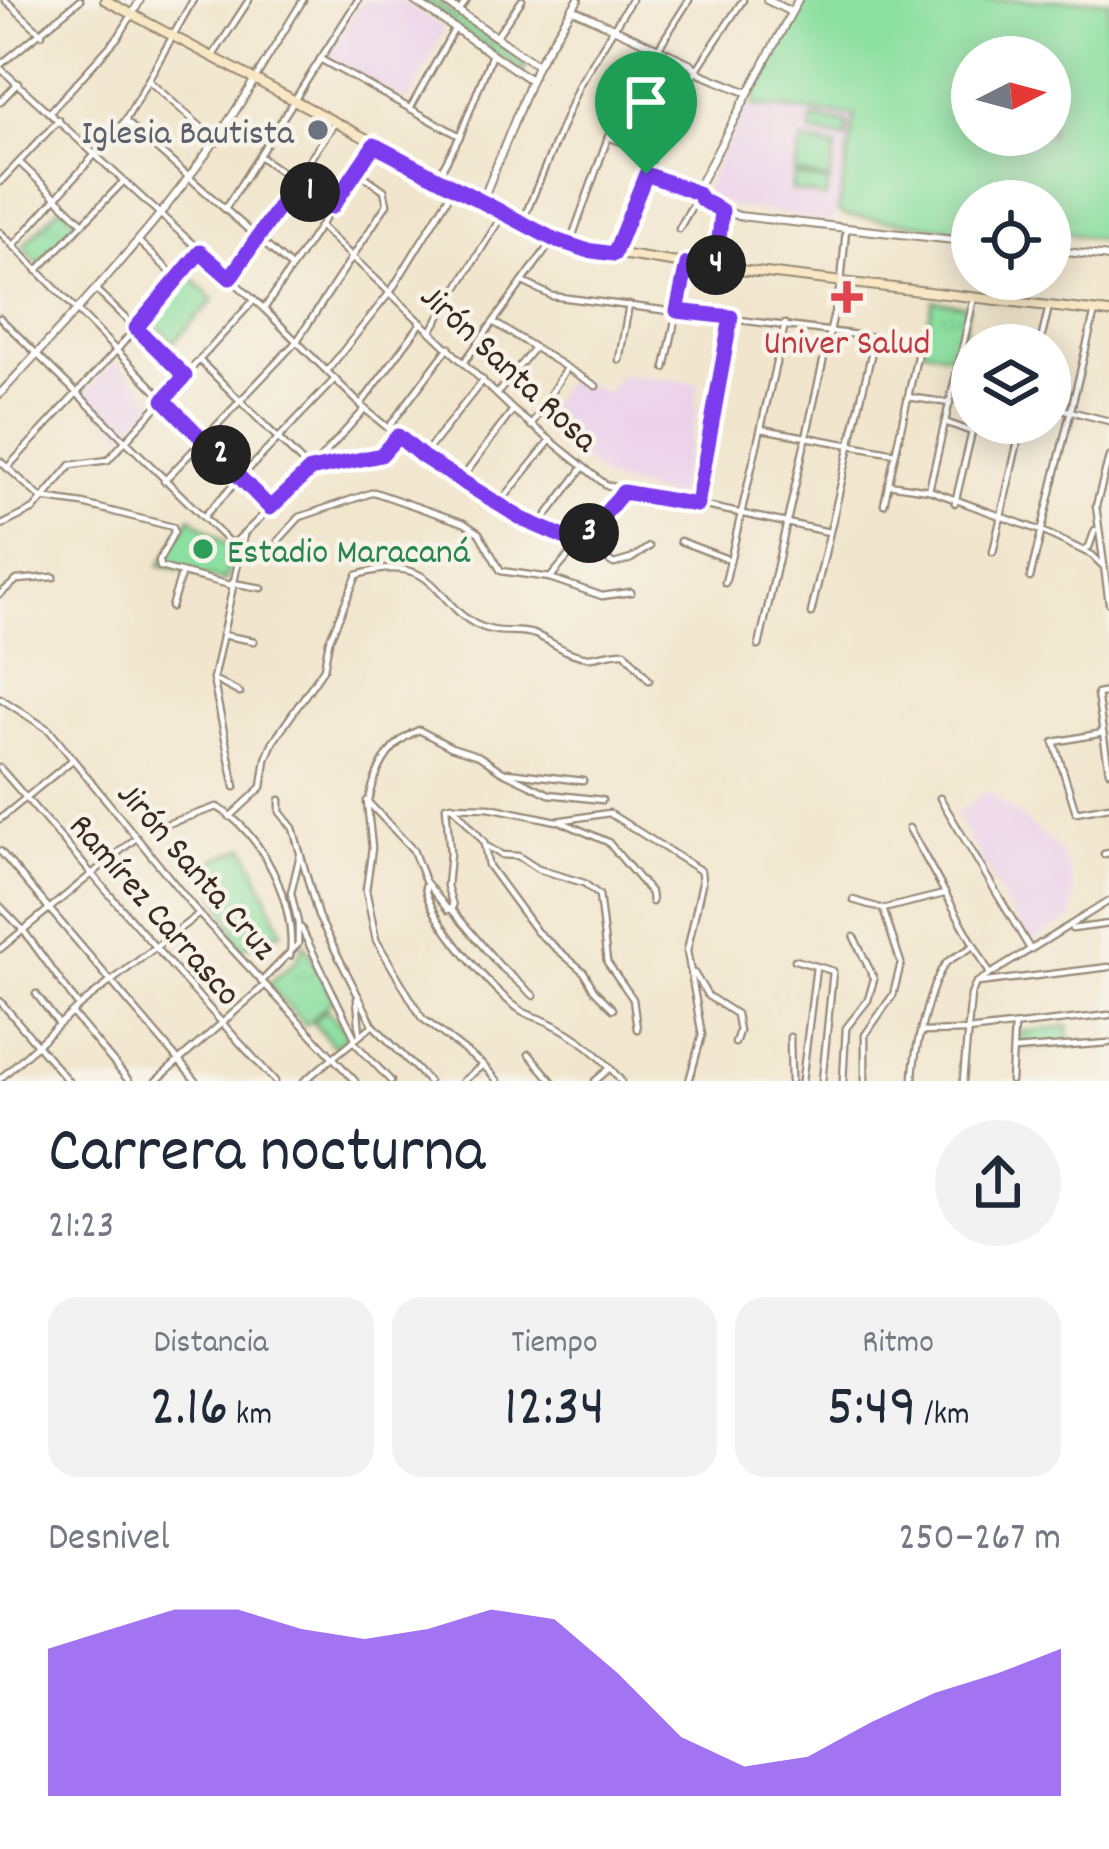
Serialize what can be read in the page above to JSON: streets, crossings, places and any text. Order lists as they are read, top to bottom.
{
  "streets": {
    "street": ["Jirón Santa Rosa", "Jirón Santa Cruz", "Ramírez Carrasco"]
  },
  "places": {
    "other": ["Iglesia Bautista", "Estadio Maracaná"],
    "health": ["Univer Salud"]
  },
  "north": "right",
  "page": {
    "pins": [
      "1",
      "4",
      "2",
      "3"
    ],
    "heading": ["Carrera nocturna", "21:23"],
    "stats": [
      ["Distancia", "2.16 km"],
      ["Tiempo", "12:34"],
      ["Ritmo", "5:49 /km"]
    ],
    "chart": ["Desnivel", "250–267 m"]
  }
}
